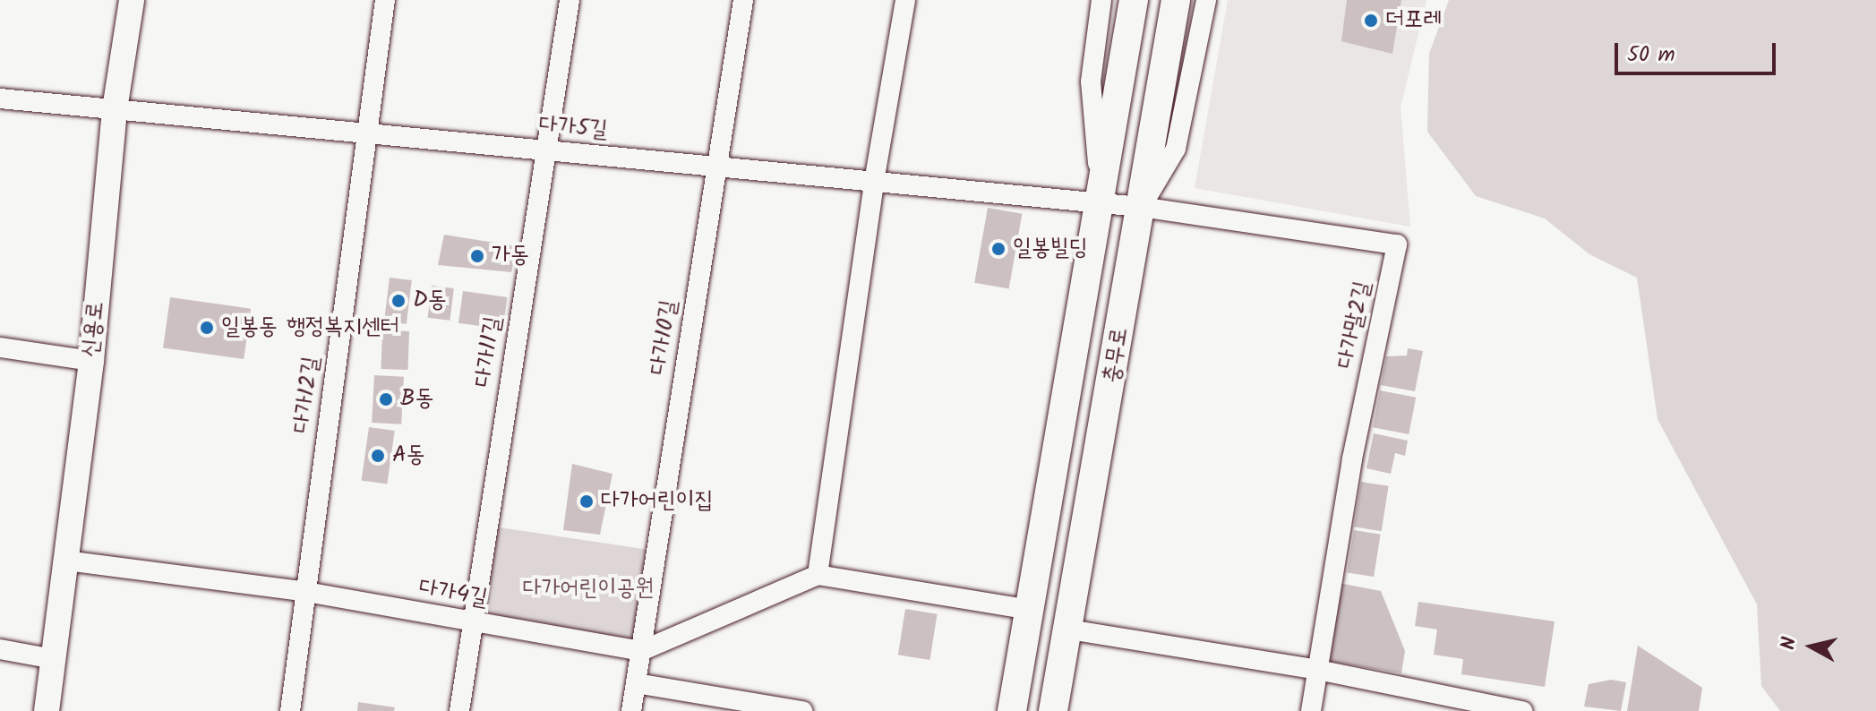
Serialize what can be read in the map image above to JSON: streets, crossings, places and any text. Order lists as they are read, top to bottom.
{
  "streets": {
    "main road": ["충무로"],
    "street": [
      "다가5길",
      "다가말2길",
      "신용로",
      "다가10길",
      "다가11길",
      "다가12길",
      "다가4길"
    ]
  },
  "crossings": [
    ["다가5길", "다가말2길"],
    ["다가5길", "신용로"],
    ["다가5길", "다가10길"],
    ["다가5길", "다가11길"],
    ["다가5길", "충무로"],
    ["다가5길", "다가12길"],
    ["다가말2길", "충무로"],
    ["신용로", "다가4길"],
    ["다가10길", "다가4길"],
    ["다가11길", "다가4길"],
    ["다가12길", "다가4길"]
  ],
  "parks": ["다가어린이공원"],
  "places": [
    "더포레",
    "일봉빌딩",
    "가동",
    "D동",
    "일봉동 행정복지센터",
    "B동",
    "A동",
    "다가어린이집"
  ],
  "scale_bar": "50 m",
  "north": "left"
}
